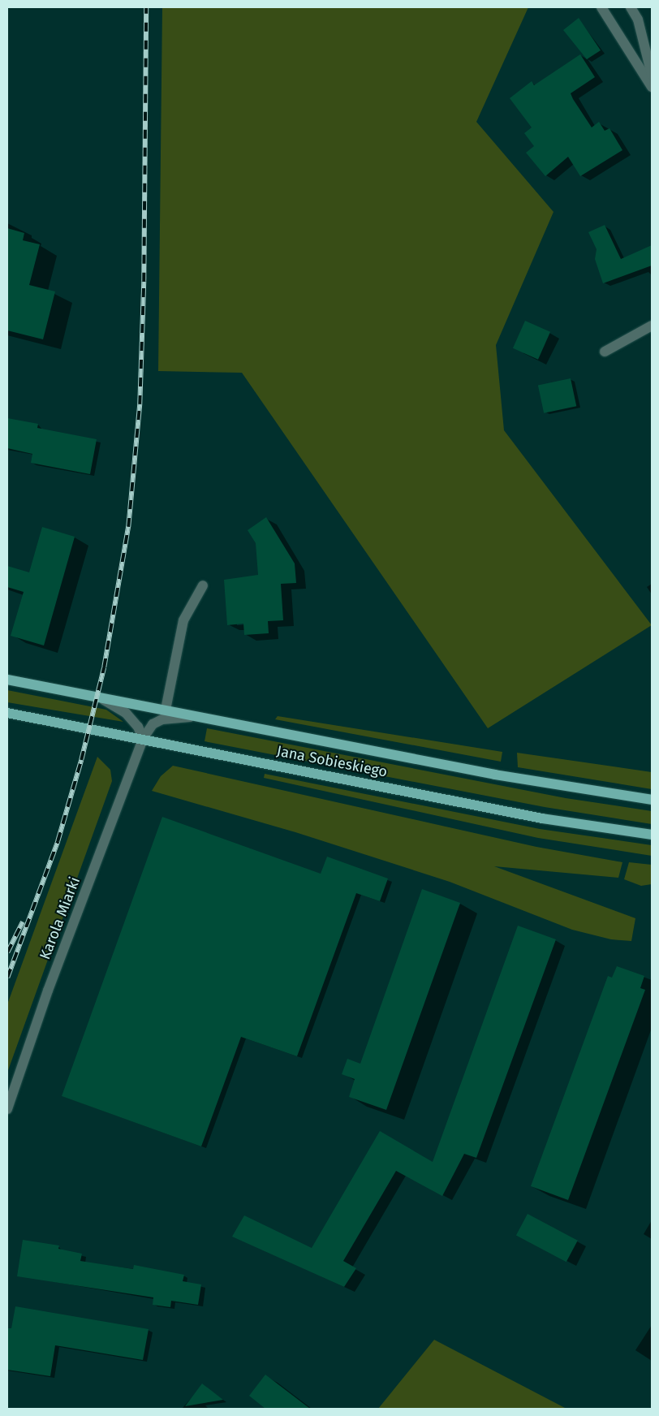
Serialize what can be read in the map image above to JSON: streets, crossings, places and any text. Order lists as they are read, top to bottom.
{
  "streets": {
    "main road": ["Jana Sobieskiego"],
    "street": ["Karola Miarki"]
  },
  "crossings": [
    ["Jana Sobieskiego", "Karola Miarki"]
  ]
}
